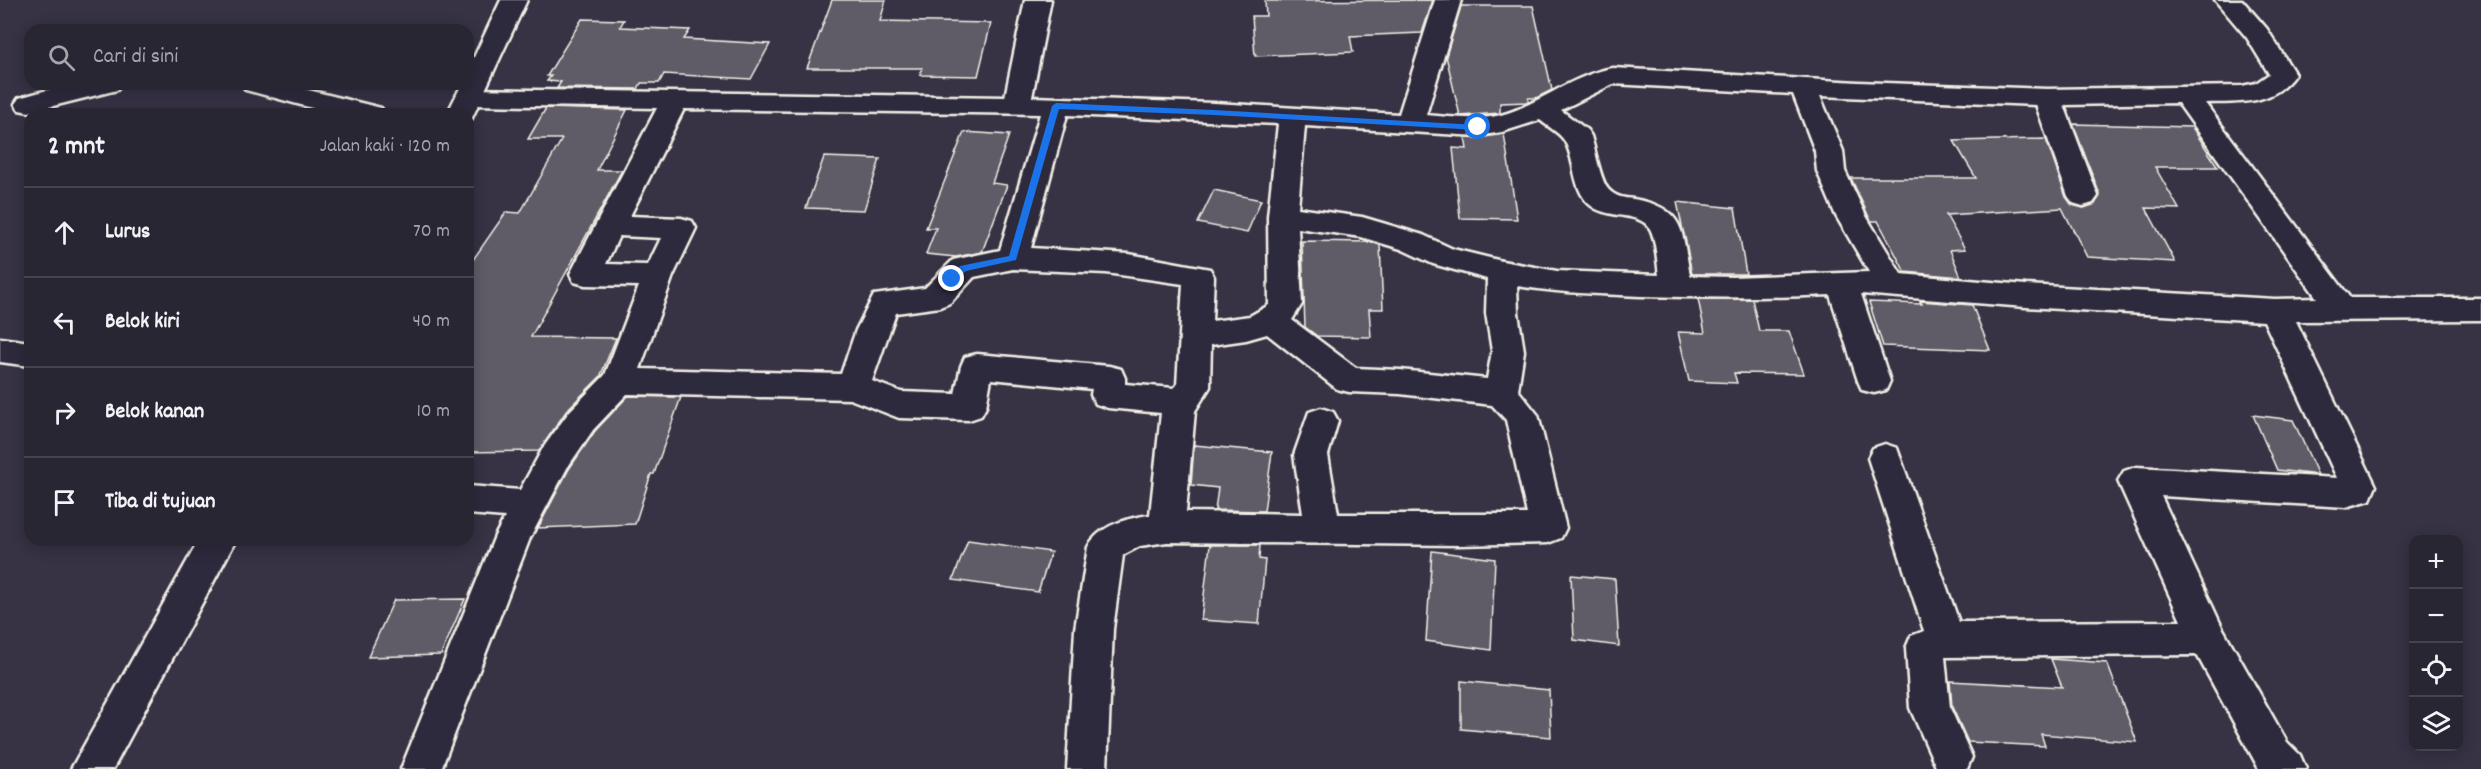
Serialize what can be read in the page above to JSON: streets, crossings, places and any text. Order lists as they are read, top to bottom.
{
  "page": {
    "search": "Cari di sini",
    "heading": ["2 mnt", "Jalan kaki · 120 m"],
    "list": [
      ["Lurus", "70 m"],
      ["Belok kiri", "40 m"],
      ["Belok kanan", "10 m"],
      "Tiba di tujuan"
    ],
    "map_buttons": ["+", "−"]
  }
}
